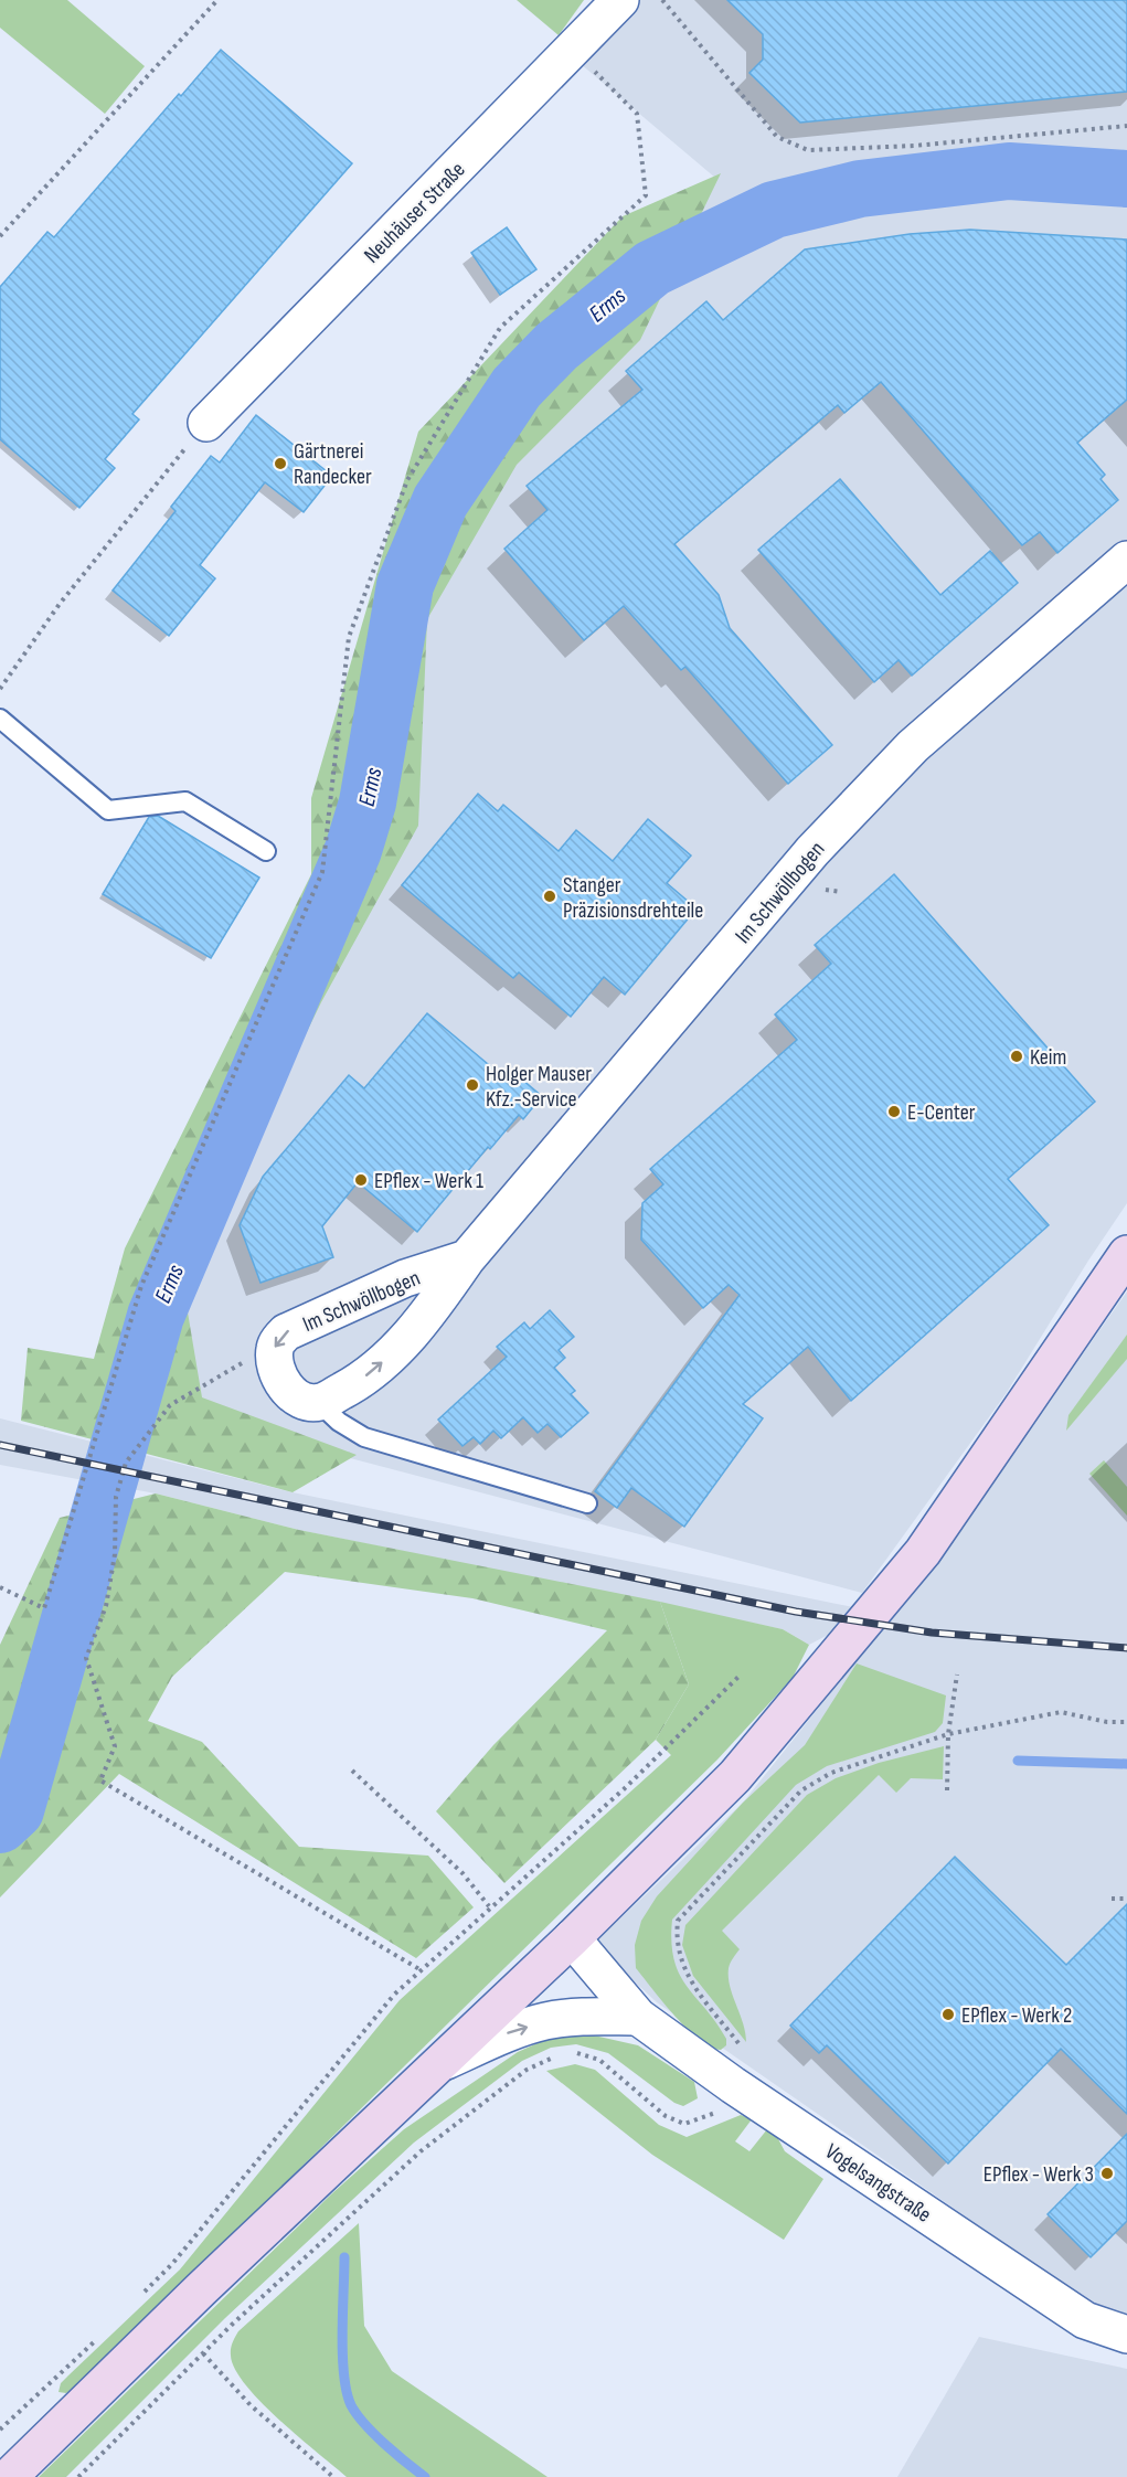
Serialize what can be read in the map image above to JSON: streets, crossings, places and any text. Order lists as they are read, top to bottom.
{
  "streets": {
    "street": ["Neuhäuser Straße", "Im Schwöllbogen", "Vogelsangstraße"]
  },
  "water": ["Erms"],
  "places": [
    "Gärtnerei Randecker",
    "Stanger Präzisionsdrehteile",
    "Keim",
    "Holger Mauser Kfz.-Service",
    "E-Center",
    "EPflex - Werk 1",
    "EPflex - Werk 2",
    "EPflex - Werk 3"
  ]
}
